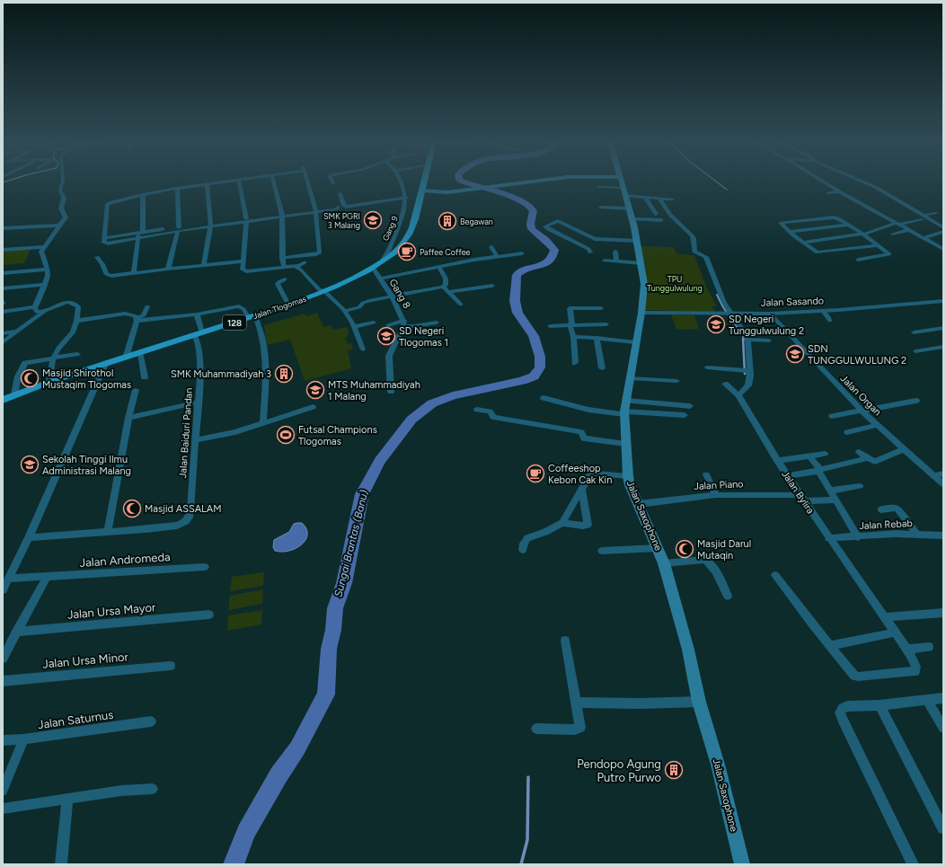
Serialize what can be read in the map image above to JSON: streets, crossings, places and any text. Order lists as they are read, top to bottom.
{
  "streets": {
    "main road": ["Jalan Tlogomas", "128", "Jalan Saxophone"],
    "street": [
      "Gang 9",
      "Gang 8",
      "Jalan Sasando",
      "Jalan Organ",
      "Jalan Baiduri Pandan",
      "Jalan Piano",
      "Jalan Bylira",
      "Jalan Rebab",
      "Jalan Andromeda",
      "Jalan Ursa Mayor",
      "Jalan Ursa Minor",
      "Jalan Saturnus"
    ]
  },
  "crossings": [
    ["Gang 9", "Jalan Tlogomas"],
    ["Gang 8", "Jalan Tlogomas"],
    ["Jalan Sasando", "Jalan Organ"],
    ["Jalan Sasando", "Jalan Saxophone"],
    ["Jalan Tlogomas", "Jalan Baiduri Pandan"],
    ["Jalan Piano", "Jalan Bylira"],
    ["Jalan Piano", "Jalan Saxophone"],
    ["Jalan Bylira", "Jalan Rebab"]
  ],
  "water": ["Sungai Brantas (Banu)"],
  "parks": ["TPU Tunggulwulung"],
  "places": {
    "school or university": [
      "SMK PGRI 3 Malang",
      "SD Negeri Tunggulwulung 2",
      "SD Negeri Tlogomas 1",
      "SDN TUNGGULWULUNG 2",
      "MTS Muhammadiyah 1 Malang",
      "Sekolah Tinggi Ilmu Administrasi Malang"
    ],
    "building": ["Begawan", "SMK Muhammadiyah 3", "Pendopo Agung Putro Purwo"],
    "cafe": ["Paffee Coffee", "Coffeeshop Kebon Cak Kin"],
    "mosque": ["Masjid Shirothol Mustaqim Tlogomas", "Masjid ASSALAM", "Masjid Darul Mutaqin"],
    "sports": ["Futsal Champions Tlogomas"]
  }
}
